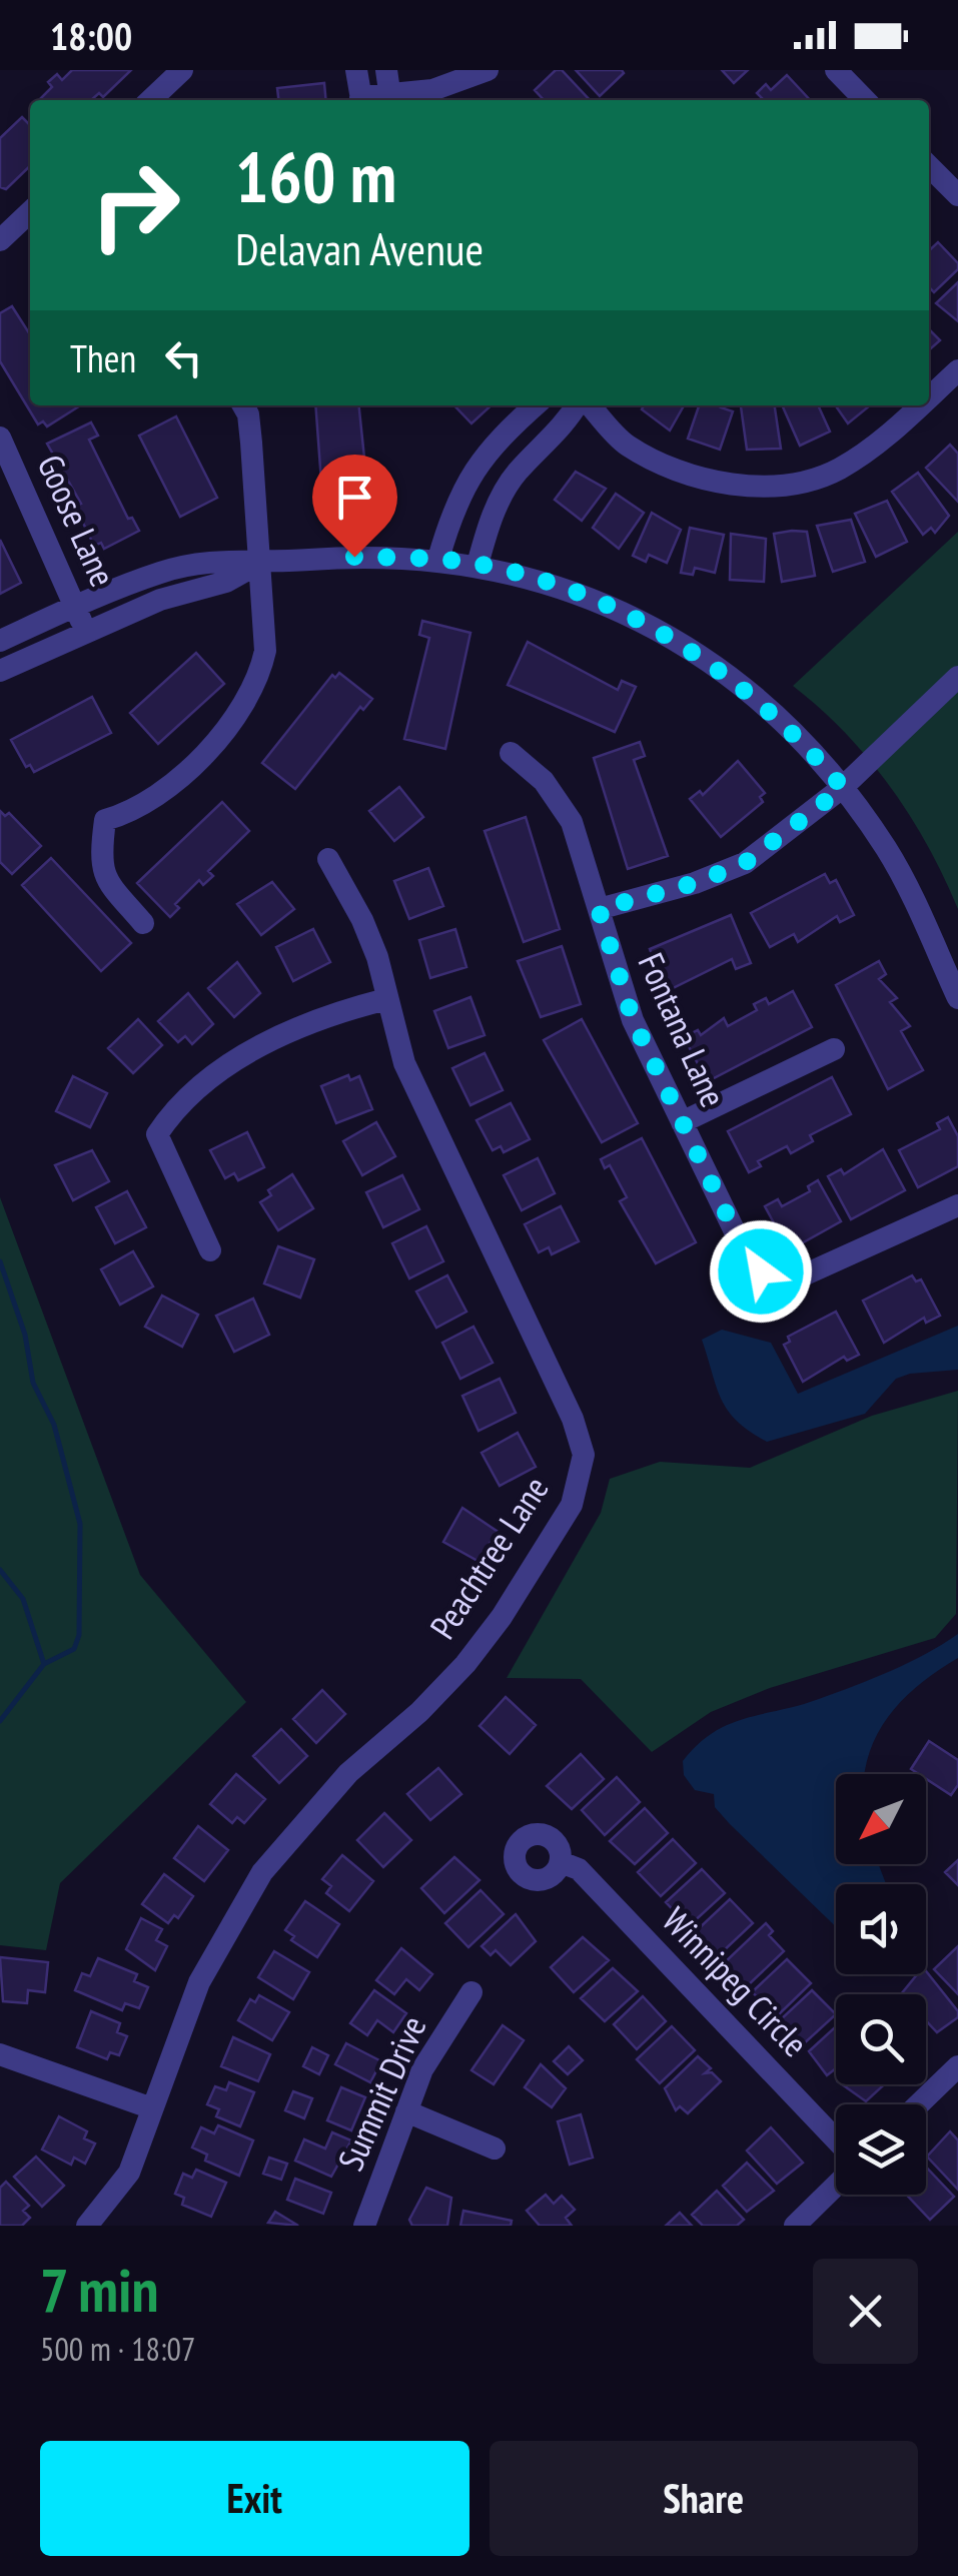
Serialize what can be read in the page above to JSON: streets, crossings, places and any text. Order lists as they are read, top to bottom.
{
  "streets": {
    "street": [
      "Goose Lane",
      "Fontana Lane",
      "Peachtree Lane",
      "Winnipeg Circle",
      "Summit Drive"
    ]
  },
  "north": "bottom left",
  "page": {
    "status": "18:00",
    "turn": ["160 m", "Delavan Avenue"],
    "then": "Then",
    "heading": ["7 min", "500 m · 18:07"],
    "buttons": ["Exit", "Share"]
  }
}
